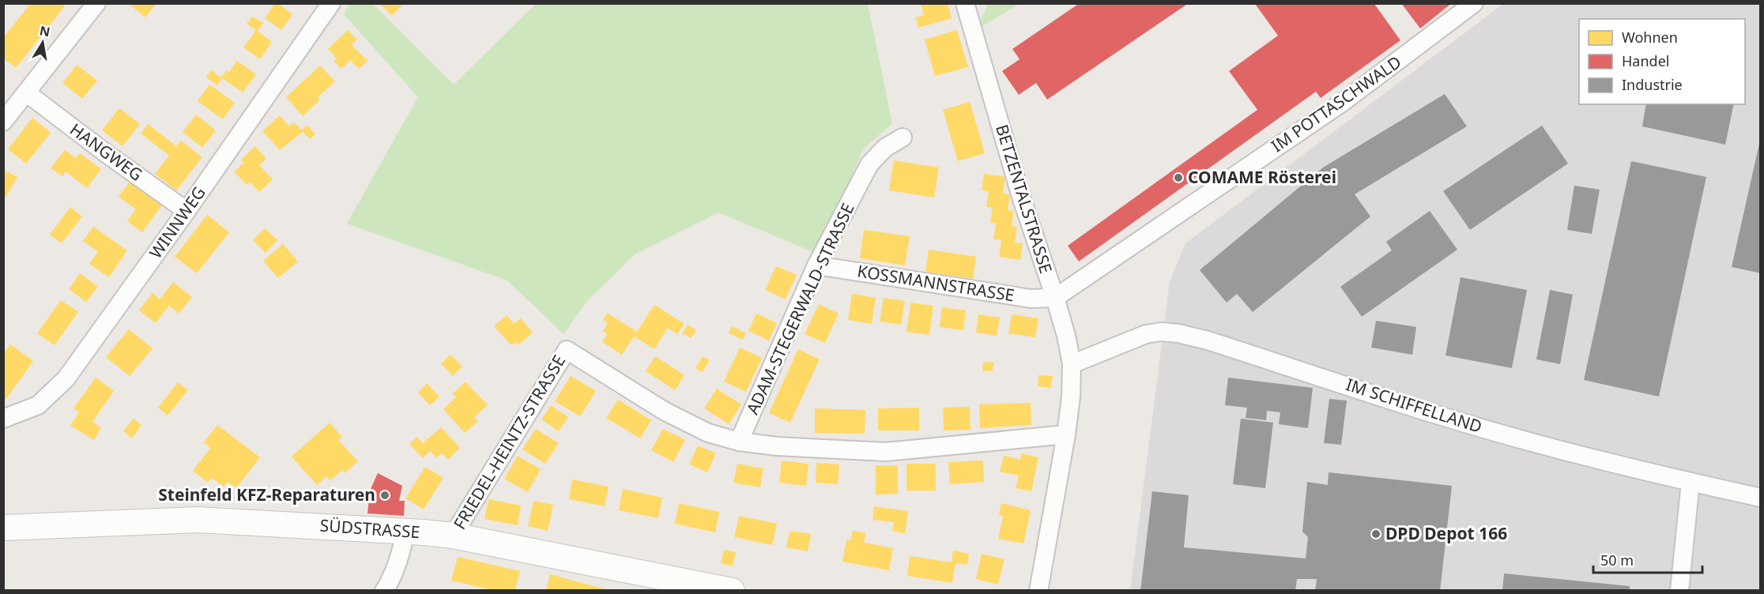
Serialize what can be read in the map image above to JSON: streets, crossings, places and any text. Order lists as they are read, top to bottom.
{
  "streets": {
    "street": [
      "IM POTTASCHWALD",
      "HANGWEG",
      "BETZENTALSTRASSE",
      "WINNWEG",
      "KOSSMANNSTRASSE",
      "ADAM-STEGERWALD-STRASSE",
      "IM SCHIFFELLAND",
      "FRIEDEL-HEINTZ-STRASSE",
      "SÜDSTRASSE"
    ]
  },
  "crossings": [
    ["IM POTTASCHWALD", "BETZENTALSTRASSE"],
    ["IM POTTASCHWALD", "KOSSMANNSTRASSE"],
    ["HANGWEG", "WINNWEG"],
    ["BETZENTALSTRASSE", "KOSSMANNSTRASSE"],
    ["BETZENTALSTRASSE", "IM SCHIFFELLAND"],
    ["KOSSMANNSTRASSE", "ADAM-STEGERWALD-STRASSE"],
    ["ADAM-STEGERWALD-STRASSE", "FRIEDEL-HEINTZ-STRASSE"],
    ["FRIEDEL-HEINTZ-STRASSE", "SÜDSTRASSE"]
  ],
  "places": ["COMAME Rösterei", "Steinfeld KFZ-Reparaturen", "DPD Depot 166"],
  "legend": ["Wohnen", "Handel", "Industrie"],
  "scale_bar": "50 m",
  "north": "top"
}
